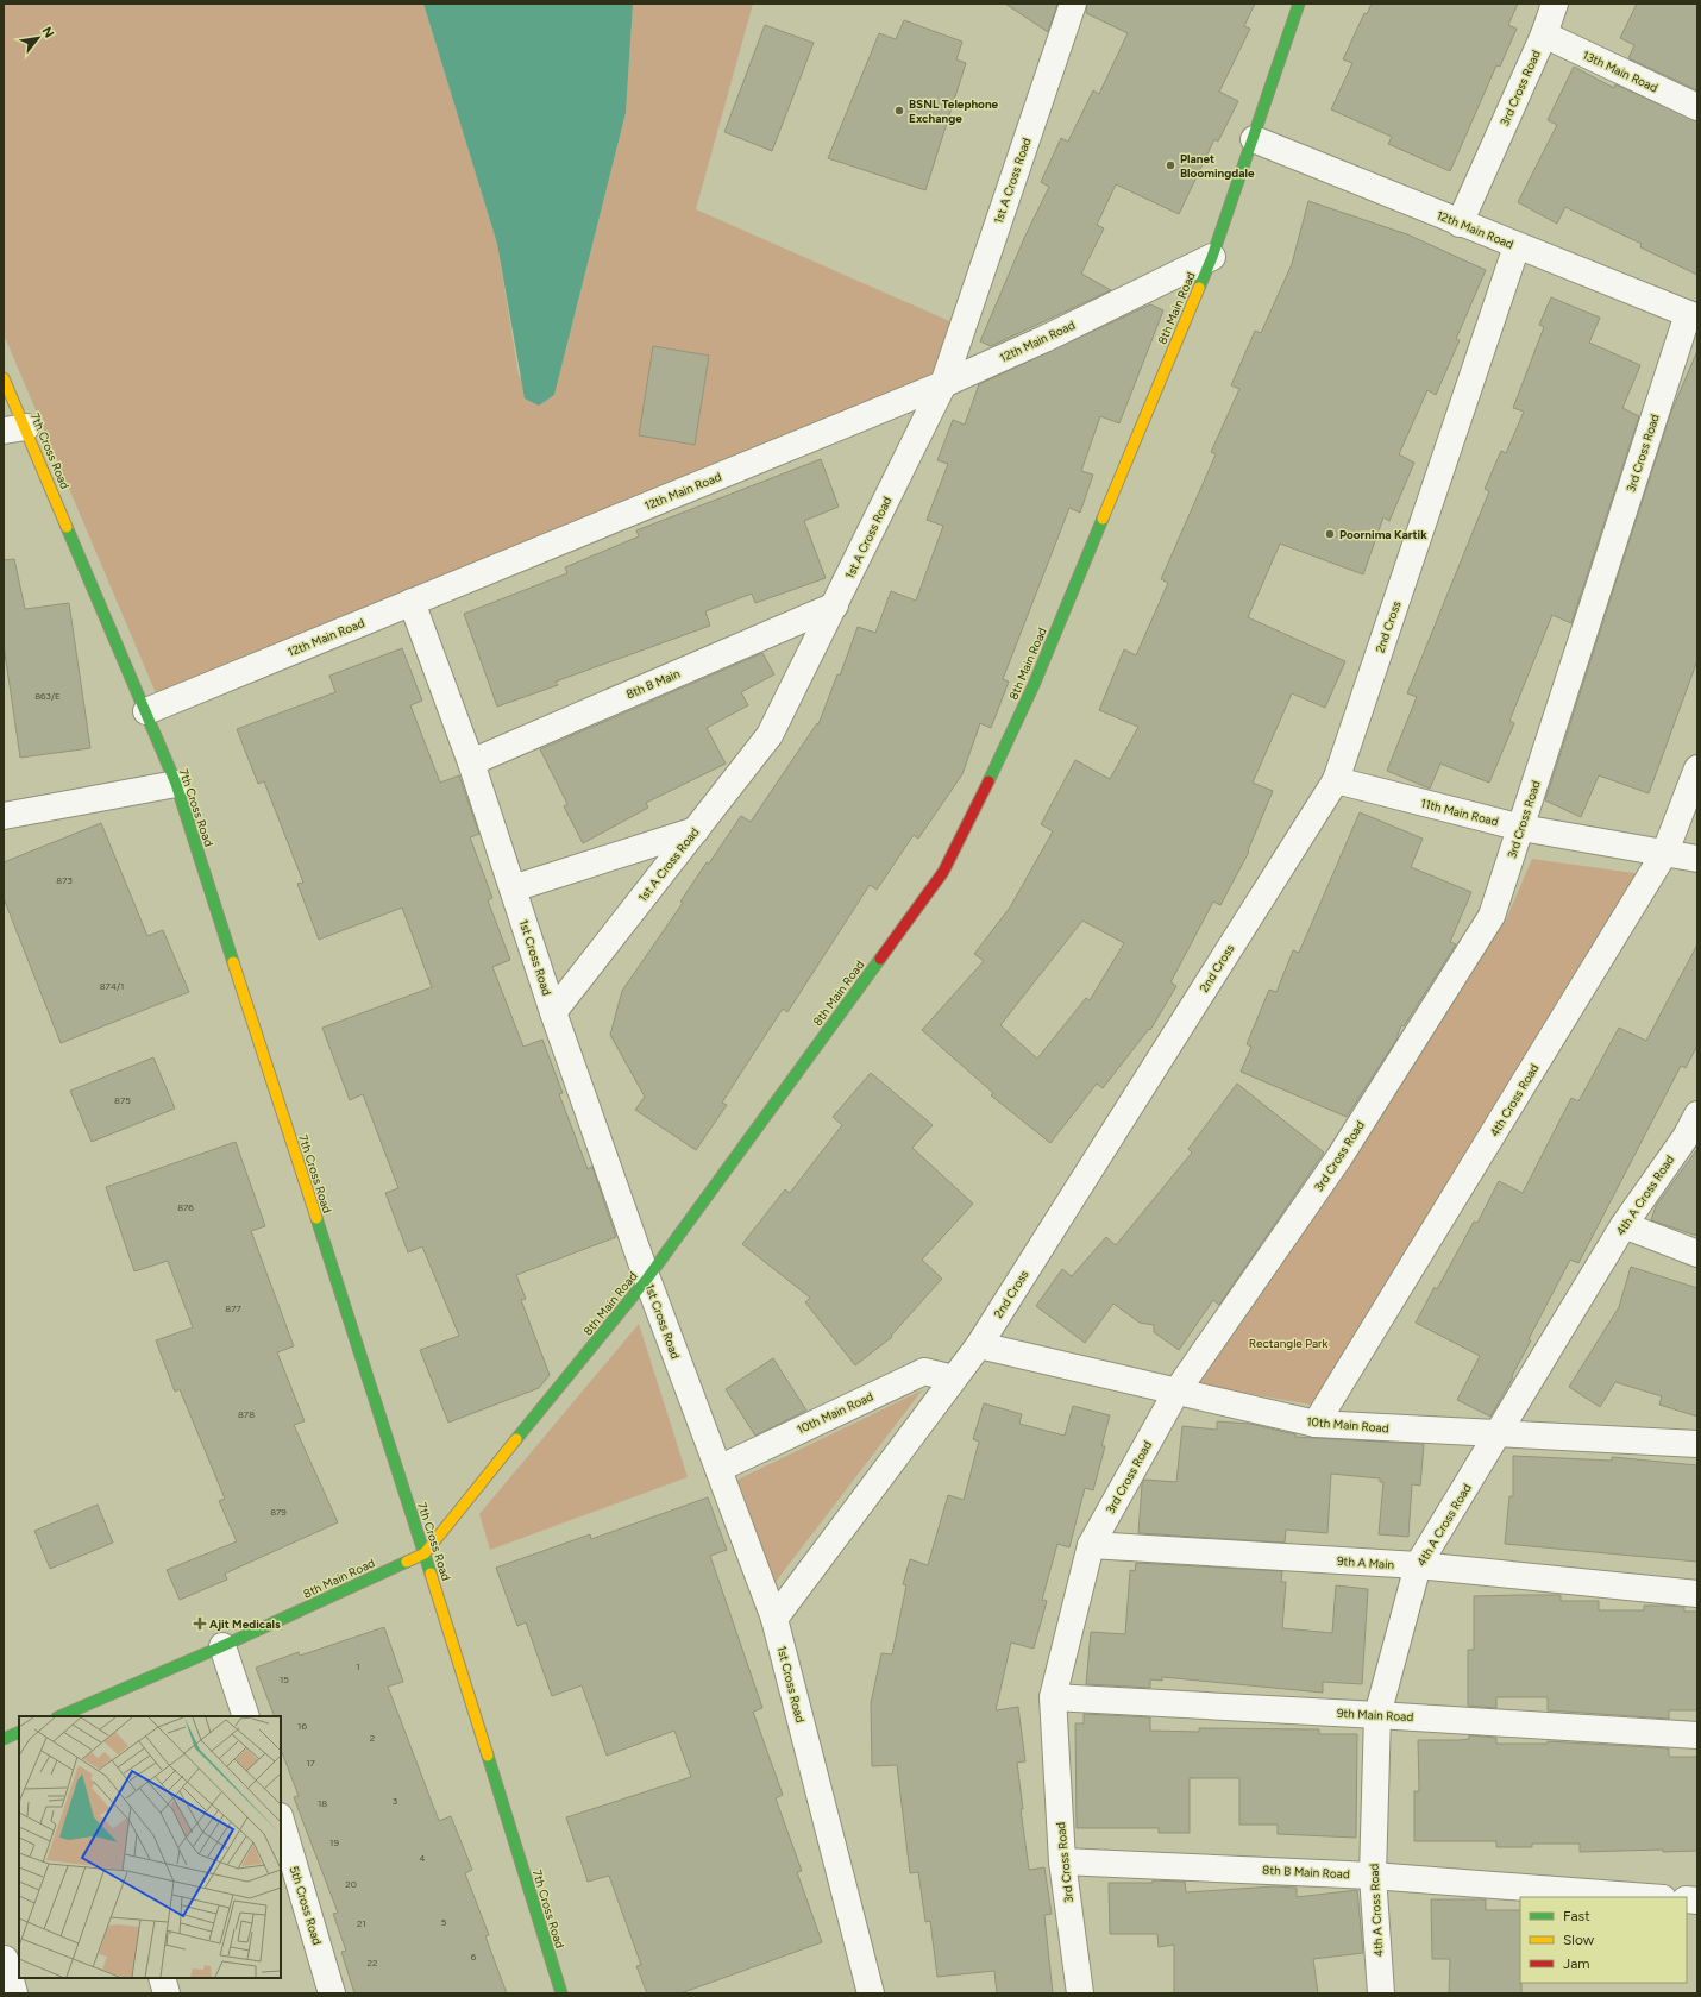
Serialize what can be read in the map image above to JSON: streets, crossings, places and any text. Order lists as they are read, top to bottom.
{
  "streets": {
    "street": [
      "13th Main Road",
      "3rd Cross Road",
      "1st A Cross Road",
      "12th Main Road",
      "8th Main Road",
      "7th Cross Road",
      "2nd Cross",
      "8th B Main",
      "11th Main Road",
      "1st Cross Road",
      "4th Cross Road",
      "4th A Cross Road",
      "10th Main Road",
      "9th A Main",
      "9th Main Road",
      "8th B Main Road",
      "5th Cross Road"
    ]
  },
  "crossings": [
    ["13th Main Road", "3rd Cross Road"],
    ["3rd Cross Road", "12th Main Road"],
    ["3rd Cross Road", "11th Main Road"],
    ["3rd Cross Road", "10th Main Road"],
    ["3rd Cross Road", "9th A Main"],
    ["3rd Cross Road", "9th Main Road"],
    ["3rd Cross Road", "8th B Main Road"],
    ["1st A Cross Road", "12th Main Road"],
    ["1st A Cross Road", "8th B Main"],
    ["1st A Cross Road", "1st Cross Road"],
    ["12th Main Road", "8th Main Road"],
    ["12th Main Road", "7th Cross Road"],
    ["12th Main Road", "2nd Cross"],
    ["12th Main Road", "1st Cross Road"],
    ["8th Main Road", "7th Cross Road"],
    ["8th Main Road", "1st Cross Road"],
    ["2nd Cross", "11th Main Road"],
    ["2nd Cross", "1st Cross Road"],
    ["2nd Cross", "10th Main Road"],
    ["8th B Main", "1st Cross Road"],
    ["11th Main Road", "4th Cross Road"],
    ["1st Cross Road", "10th Main Road"],
    ["4th Cross Road", "10th Main Road"],
    ["4th A Cross Road", "10th Main Road"],
    ["4th A Cross Road", "9th A Main"],
    ["4th A Cross Road", "9th Main Road"],
    ["4th A Cross Road", "8th B Main Road"]
  ],
  "parks": ["Rectangle Park"],
  "places": {
    "other": ["BSNL Telephone Exchange", "Planet Bloomingdale", "Poornima Kartik"],
    "health": ["Ajit Medicals"]
  },
  "house_numbers": [
    "863/E",
    "873",
    "874/1",
    "875",
    "876",
    "877",
    "878",
    "879",
    "1",
    "15",
    "16",
    "2",
    "17",
    "3",
    "18",
    "19",
    "4",
    "20",
    "5",
    "21",
    "6",
    "22"
  ],
  "legend": ["Fast", "Slow", "Jam"],
  "north": "top right"
}
